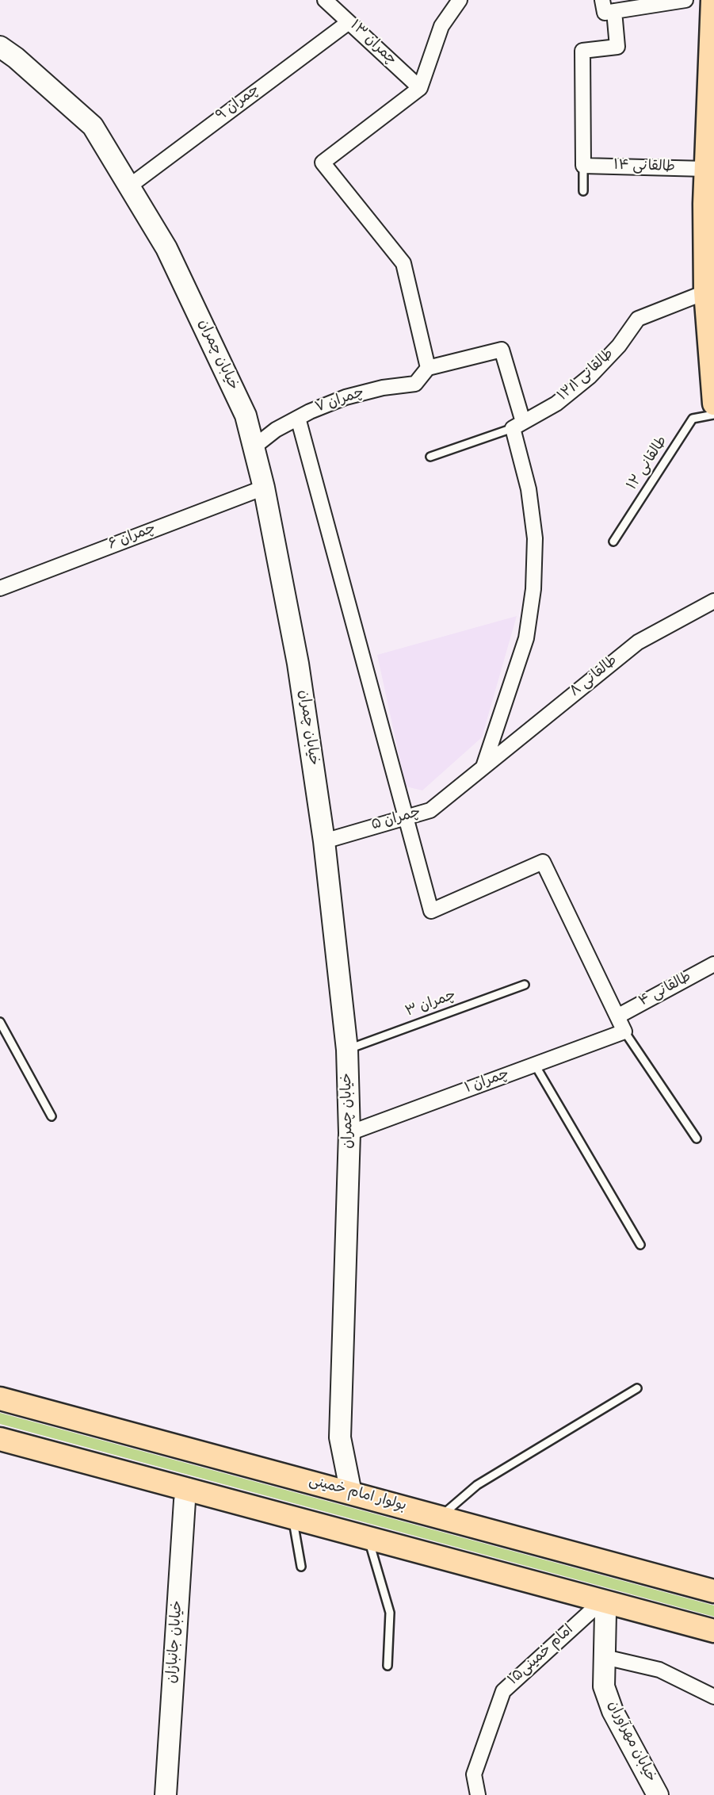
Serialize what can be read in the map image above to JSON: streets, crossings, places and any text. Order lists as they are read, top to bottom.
{
  "streets": {
    "main road": [
      "خیابان چمران",
      "بولوار امام خمینی",
      "خیابان جانبازان",
      "خیابان مهرآوران"
    ],
    "street": [
      "چمران ۱۳",
      "چمران ۹",
      "طالقانی ۱۴",
      "طالقانی ۱۲/۱",
      "چمران ۷",
      "چمران ۶",
      "طالقانی ۸",
      "چمران ۵",
      "طالقانی ۴",
      "چمران ۱",
      "امام خمینی۱۵ ‍"
    ],
    "lane": ["طالقانی ۱۲", "چمران ۳"]
  },
  "crossings": [
    ["چمران ۱۳", "چمران ۹"],
    ["چمران ۹", "خیابان چمران"],
    ["خیابان چمران", "چمران ۷"],
    ["خیابان چمران", "چمران ۶"],
    ["خیابان چمران", "چمران ۵"],
    ["خیابان چمران", "چمران ۳"],
    ["خیابان چمران", "چمران ۱"],
    ["خیابان چمران", "بولوار امام خمینی"],
    ["طالقانی ۸", "چمران ۵"],
    ["امام خمینی۱۵ ‍", "خیابان مهرآوران"]
  ]
}
